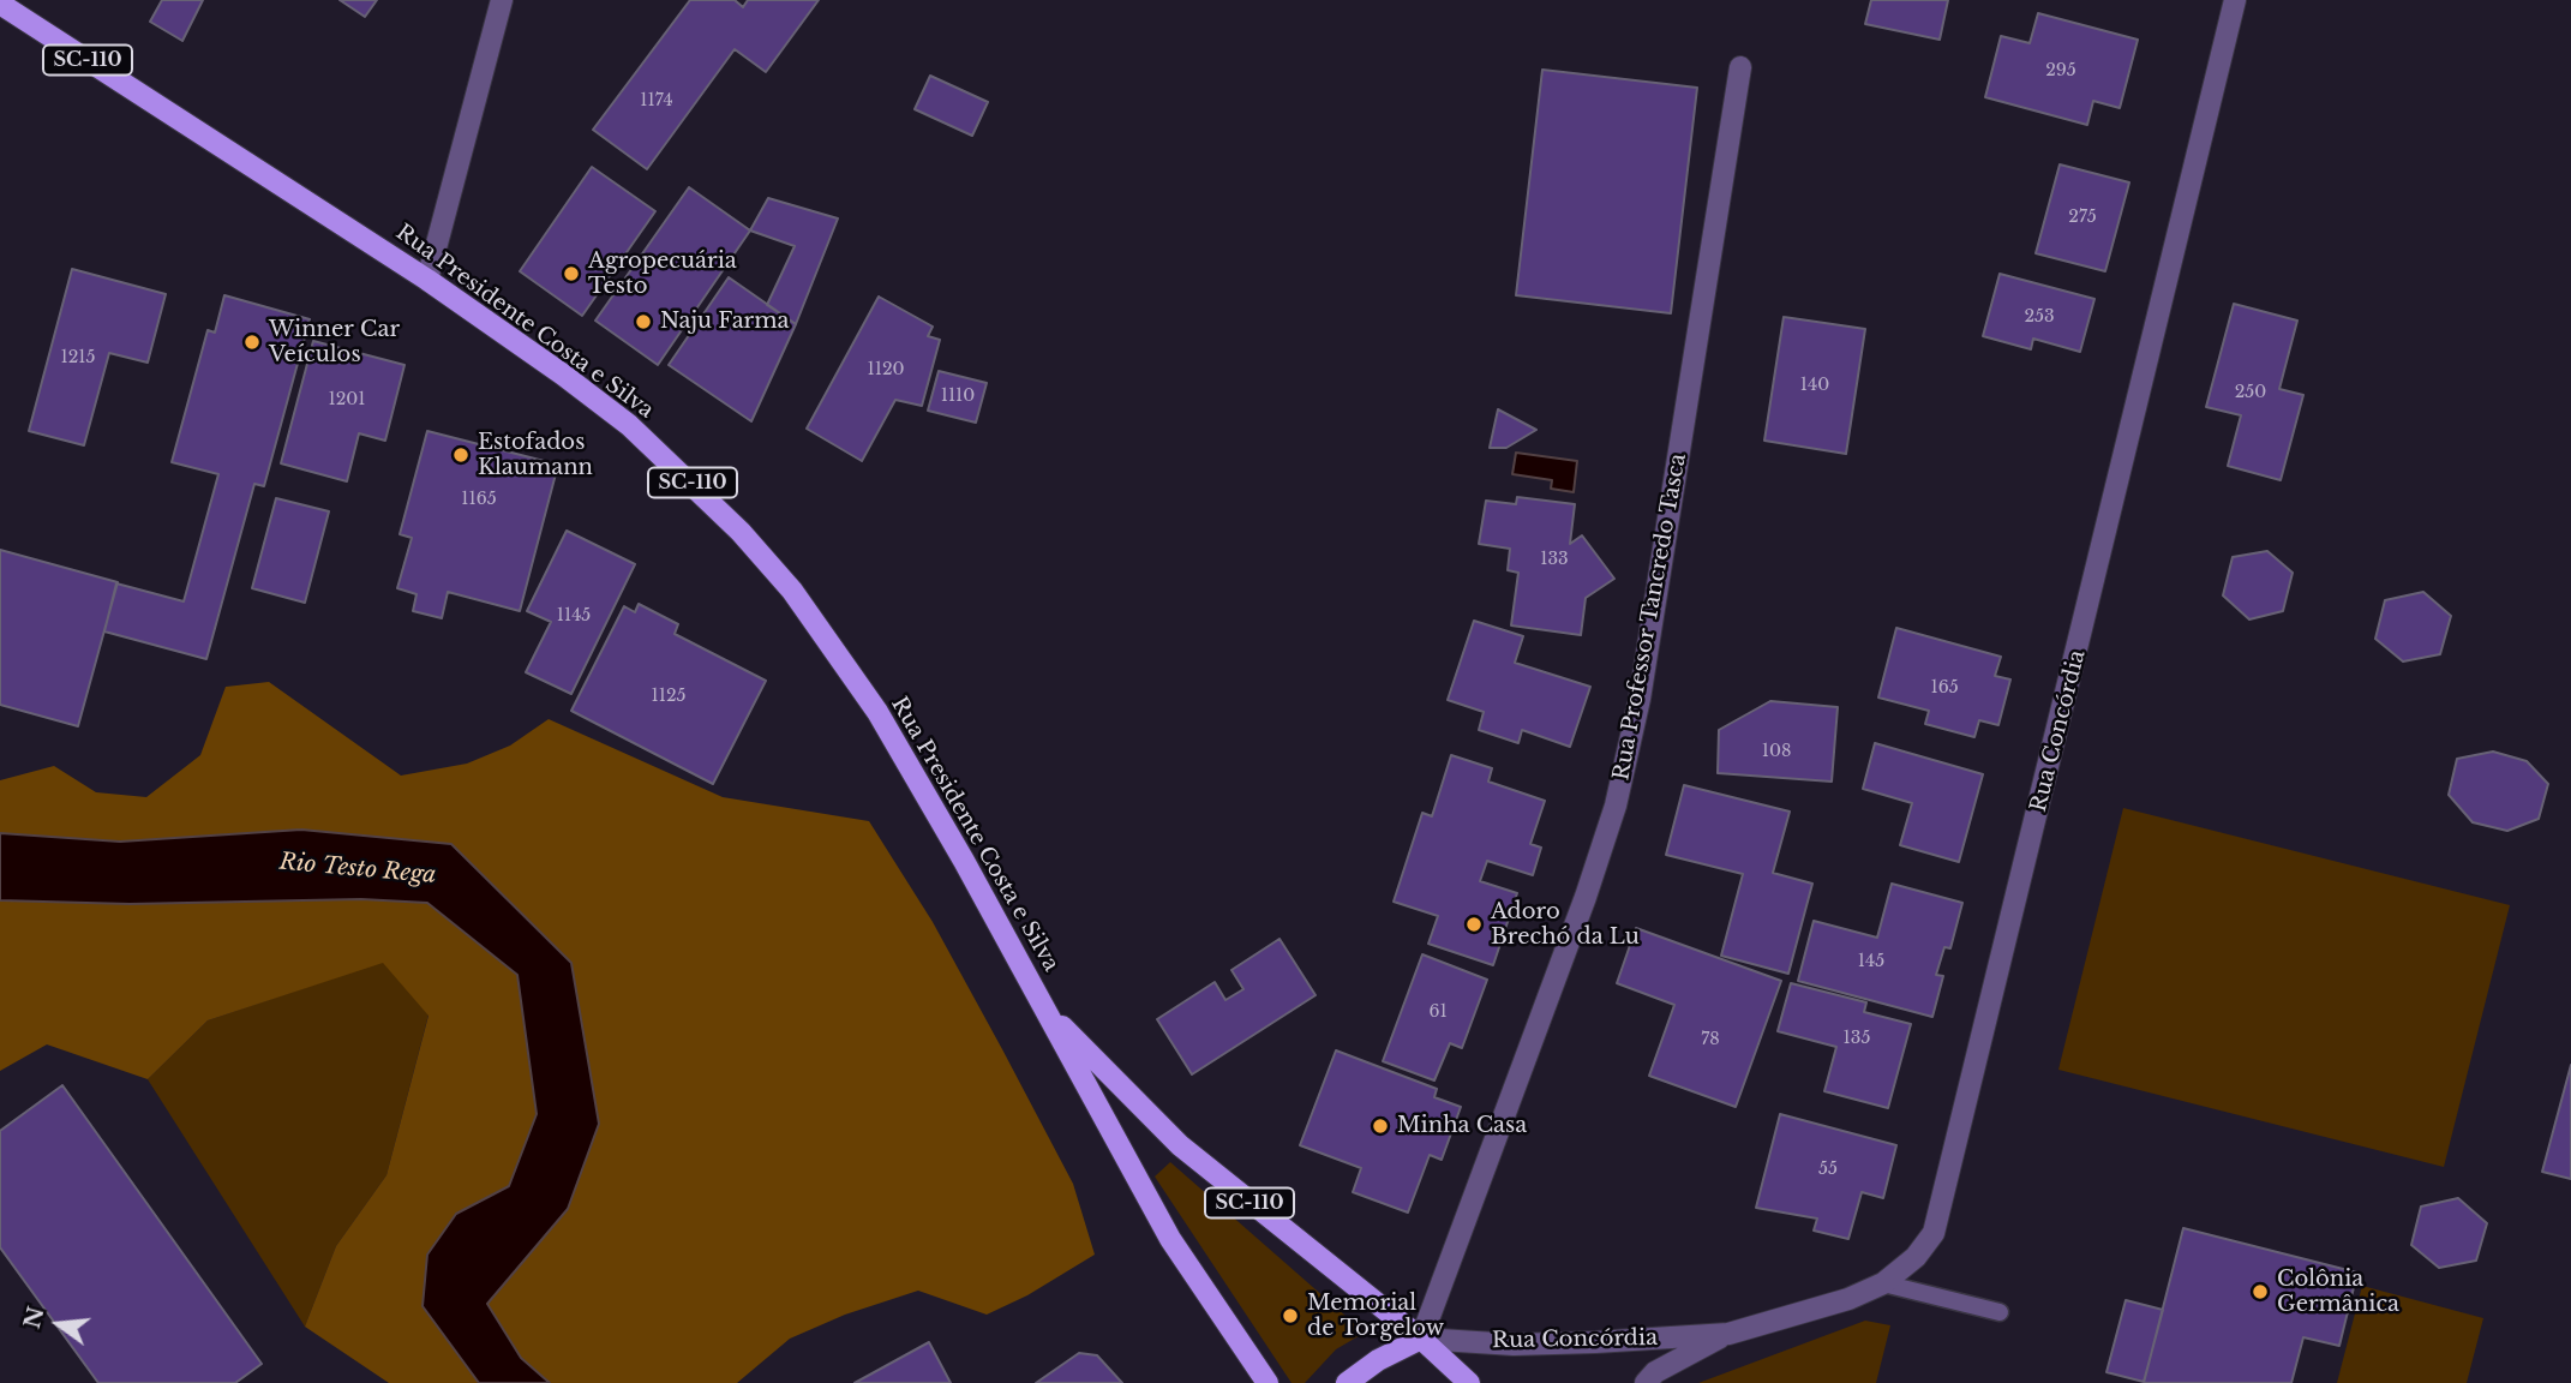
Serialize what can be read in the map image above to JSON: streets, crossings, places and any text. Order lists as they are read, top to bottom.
{
  "streets": {
    "main road": ["SC-110", "Rua Presidente Costa e Silva"],
    "street": ["Rua Professor Tancredo Tasca", "Rua Concórdia"]
  },
  "crossings": [
    ["Rua Presidente Costa e Silva", "Rua Professor Tancredo Tasca"],
    ["Rua Presidente Costa e Silva", "Rua Concórdia"],
    ["Rua Professor Tancredo Tasca", "Rua Concórdia"]
  ],
  "water": ["Rio Testo Rega"],
  "places": [
    "Agropecuária Testo",
    "Naju Farma",
    "Winner Car Veículos",
    "Estofados Klaumann",
    "Adoro Brechó da Lu",
    "Minha Casa",
    "Colônia Germânica",
    "Memorial de Torgelow"
  ],
  "house_numbers": [
    "295",
    "1174",
    "275",
    "253",
    "1215",
    "1120",
    "140",
    "250",
    "1110",
    "1201",
    "1165",
    "133",
    "1145",
    "165",
    "1125",
    "108",
    "145",
    "61",
    "135",
    "78",
    "55"
  ],
  "north": "left"
}
